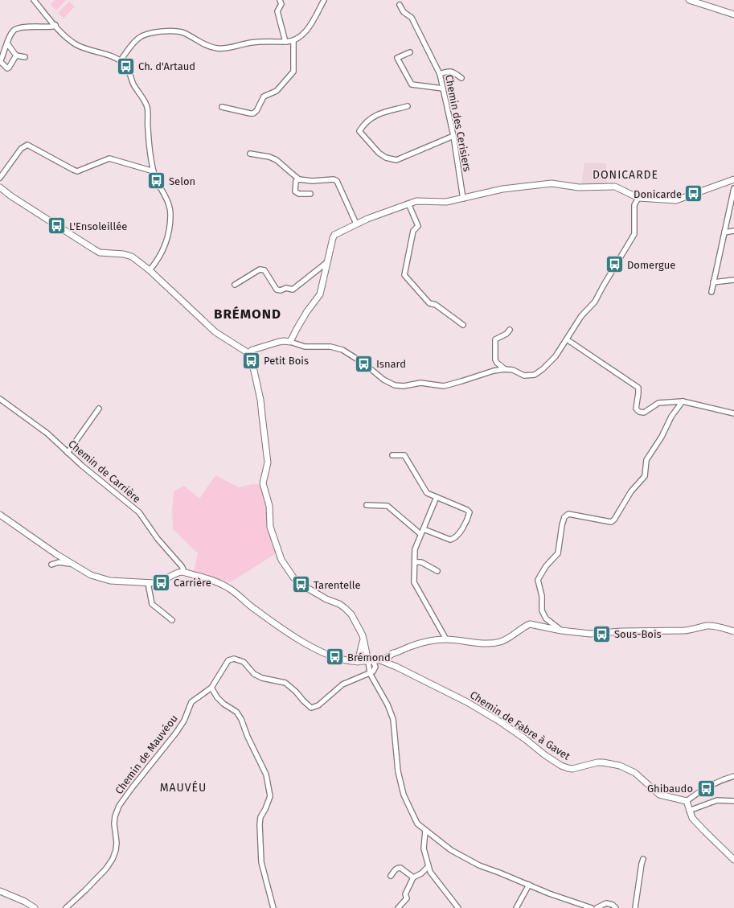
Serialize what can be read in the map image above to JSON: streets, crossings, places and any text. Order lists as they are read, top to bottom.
{
  "streets": {
    "street": [
      "Chemin des Cerisiers",
      "Chemin de Carrière",
      "Chemin de Fabre à Gavet",
      "Chemin de Mauvéou"
    ]
  },
  "districts": ["DONICARDE", "BRÉMOND", "MAUVÉU"],
  "places": {
    "bus stop": [
      "Ch. d'Artaud",
      "Selon",
      "Donicarde",
      "L'Ensoleillée",
      "Domergue",
      "Petit Bois",
      "Isnard",
      "Carrière",
      "Tarentelle",
      "Sous-Bois",
      "Brémond",
      "Ghibaudo"
    ]
  }
}
